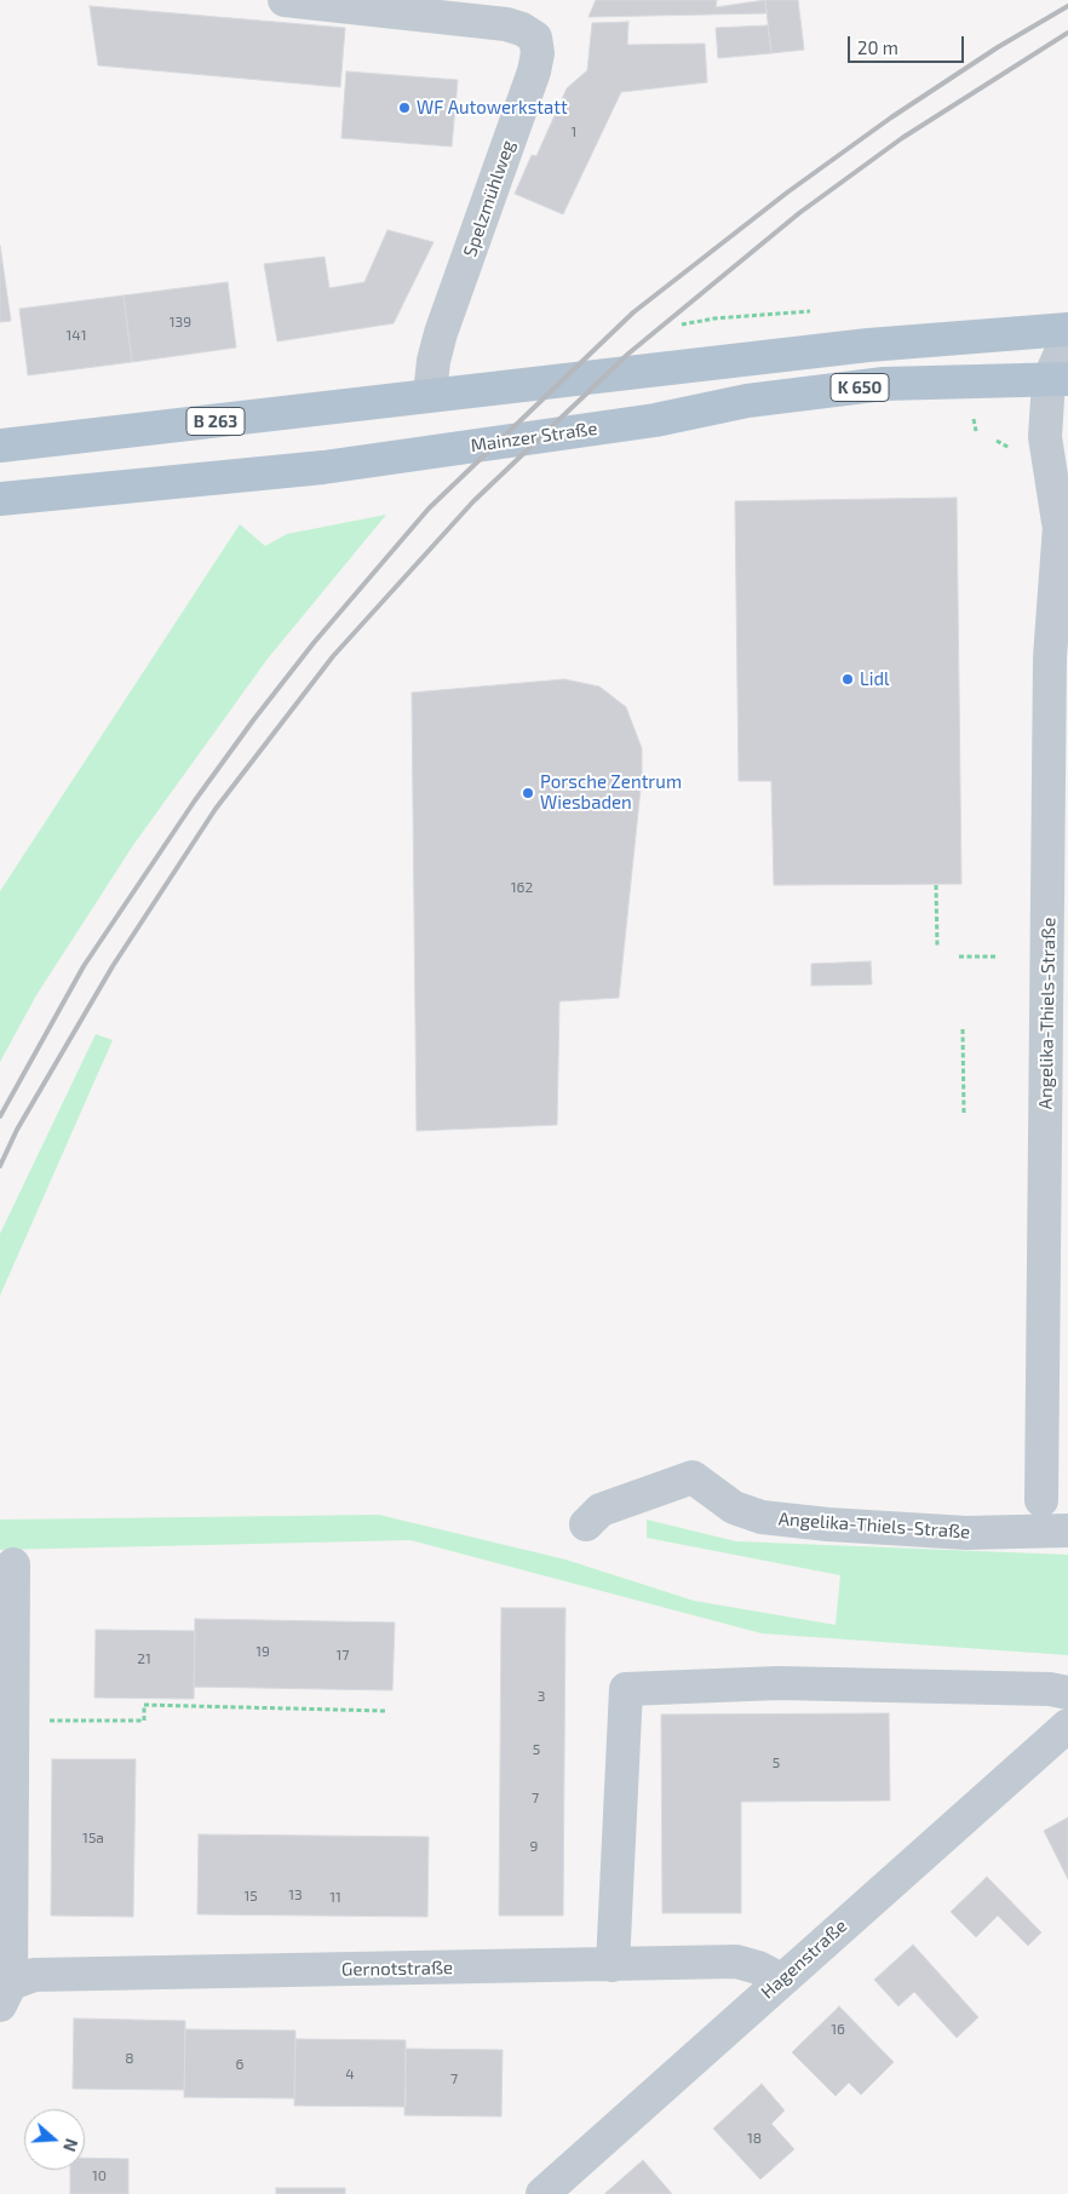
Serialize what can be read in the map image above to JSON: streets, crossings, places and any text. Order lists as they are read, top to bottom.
{
  "streets": {
    "main road": ["K 650", "B 263", "Mainzer Straße"],
    "street": [
      "Spelzmühlweg",
      "Angelika-Thiels-Straße",
      "Hagenstraße",
      "Gernotstraße"
    ]
  },
  "crossings": [
    ["Spelzmühlweg", "B 263"],
    ["Mainzer Straße", "Angelika-Thiels-Straße"],
    ["Hagenstraße", "Gernotstraße"]
  ],
  "places": ["WF Autowerkstatt", "Lidl", "Porsche Zentrum Wiesbaden"],
  "house_numbers": [
    "1",
    "139",
    "141",
    "162",
    "19",
    "17",
    "21",
    "3",
    "5",
    "5",
    "7",
    "15a",
    "9",
    "13",
    "15",
    "11",
    "16",
    "8",
    "6",
    "4",
    "7",
    "18",
    "10"
  ],
  "scale_bar": "20 m",
  "north": "right"
}
